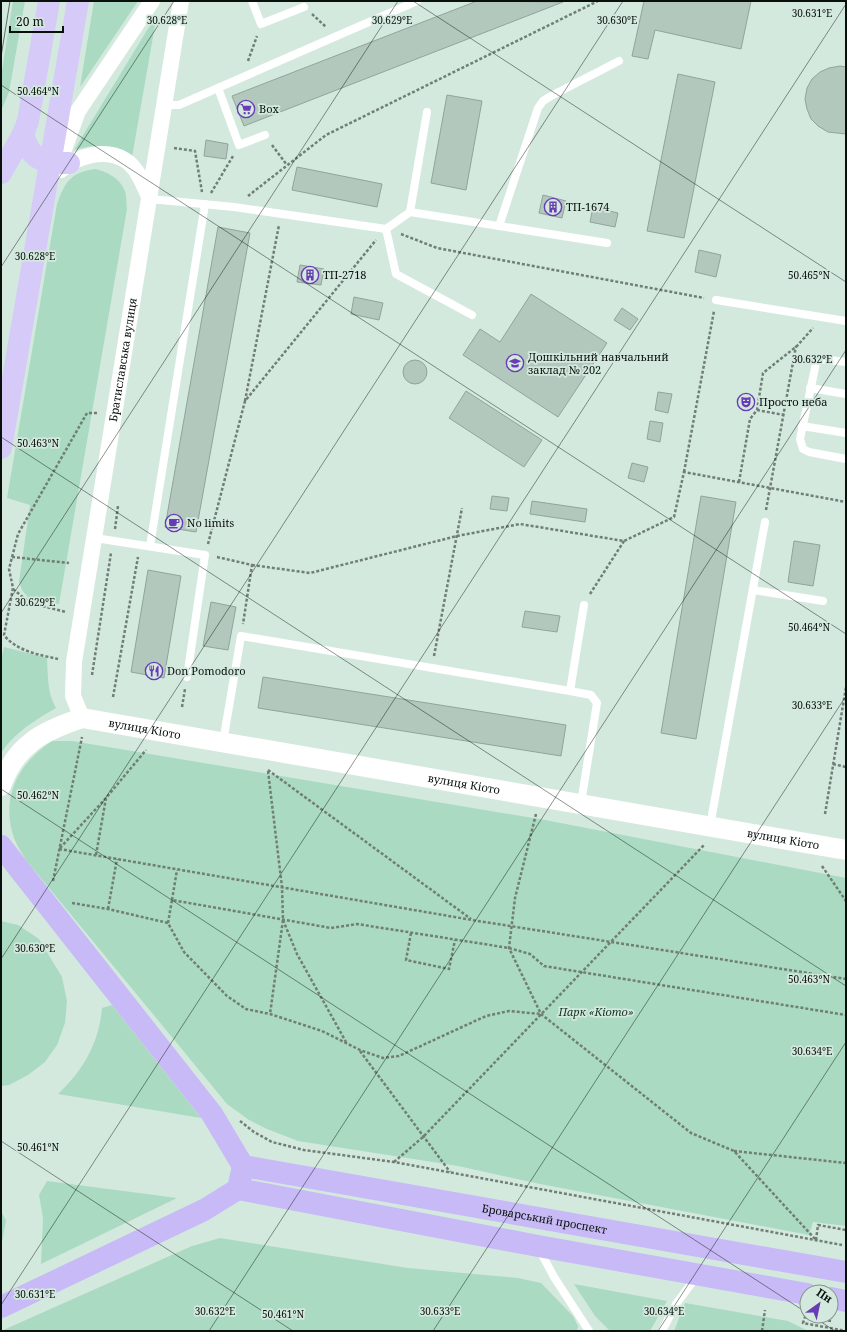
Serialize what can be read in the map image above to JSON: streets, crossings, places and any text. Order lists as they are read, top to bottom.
{
  "streets": {
    "highway": ["Броварський проспект"],
    "street": ["Братиславська вулиця", "вулиця Кіото"]
  },
  "crossings": [
    ["Братиславська вулиця", "вулиця Кіото"]
  ],
  "parks": ["Парк «Кіото»"],
  "places": {
    "supermarket": ["Box"],
    "building": ["ТП-1674", "ТП-2718"],
    "school or university": ["Дошкільний навчальний заклад № 202"],
    "theatre": ["Просто неба"],
    "cafe": ["No limits"],
    "restaurant": ["Don Pomodoro"]
  },
  "scale_bar": "20 m",
  "north": "top right",
  "coordinates": [
    "30.631°E",
    "30.630°E",
    "30.628°E",
    "30.629°E",
    "50.464°N",
    "50.465°N",
    "30.632°E",
    "50.463°N",
    "30.633°E",
    "50.462°N",
    "30.634°E",
    "50.461°N"
  ]
}
